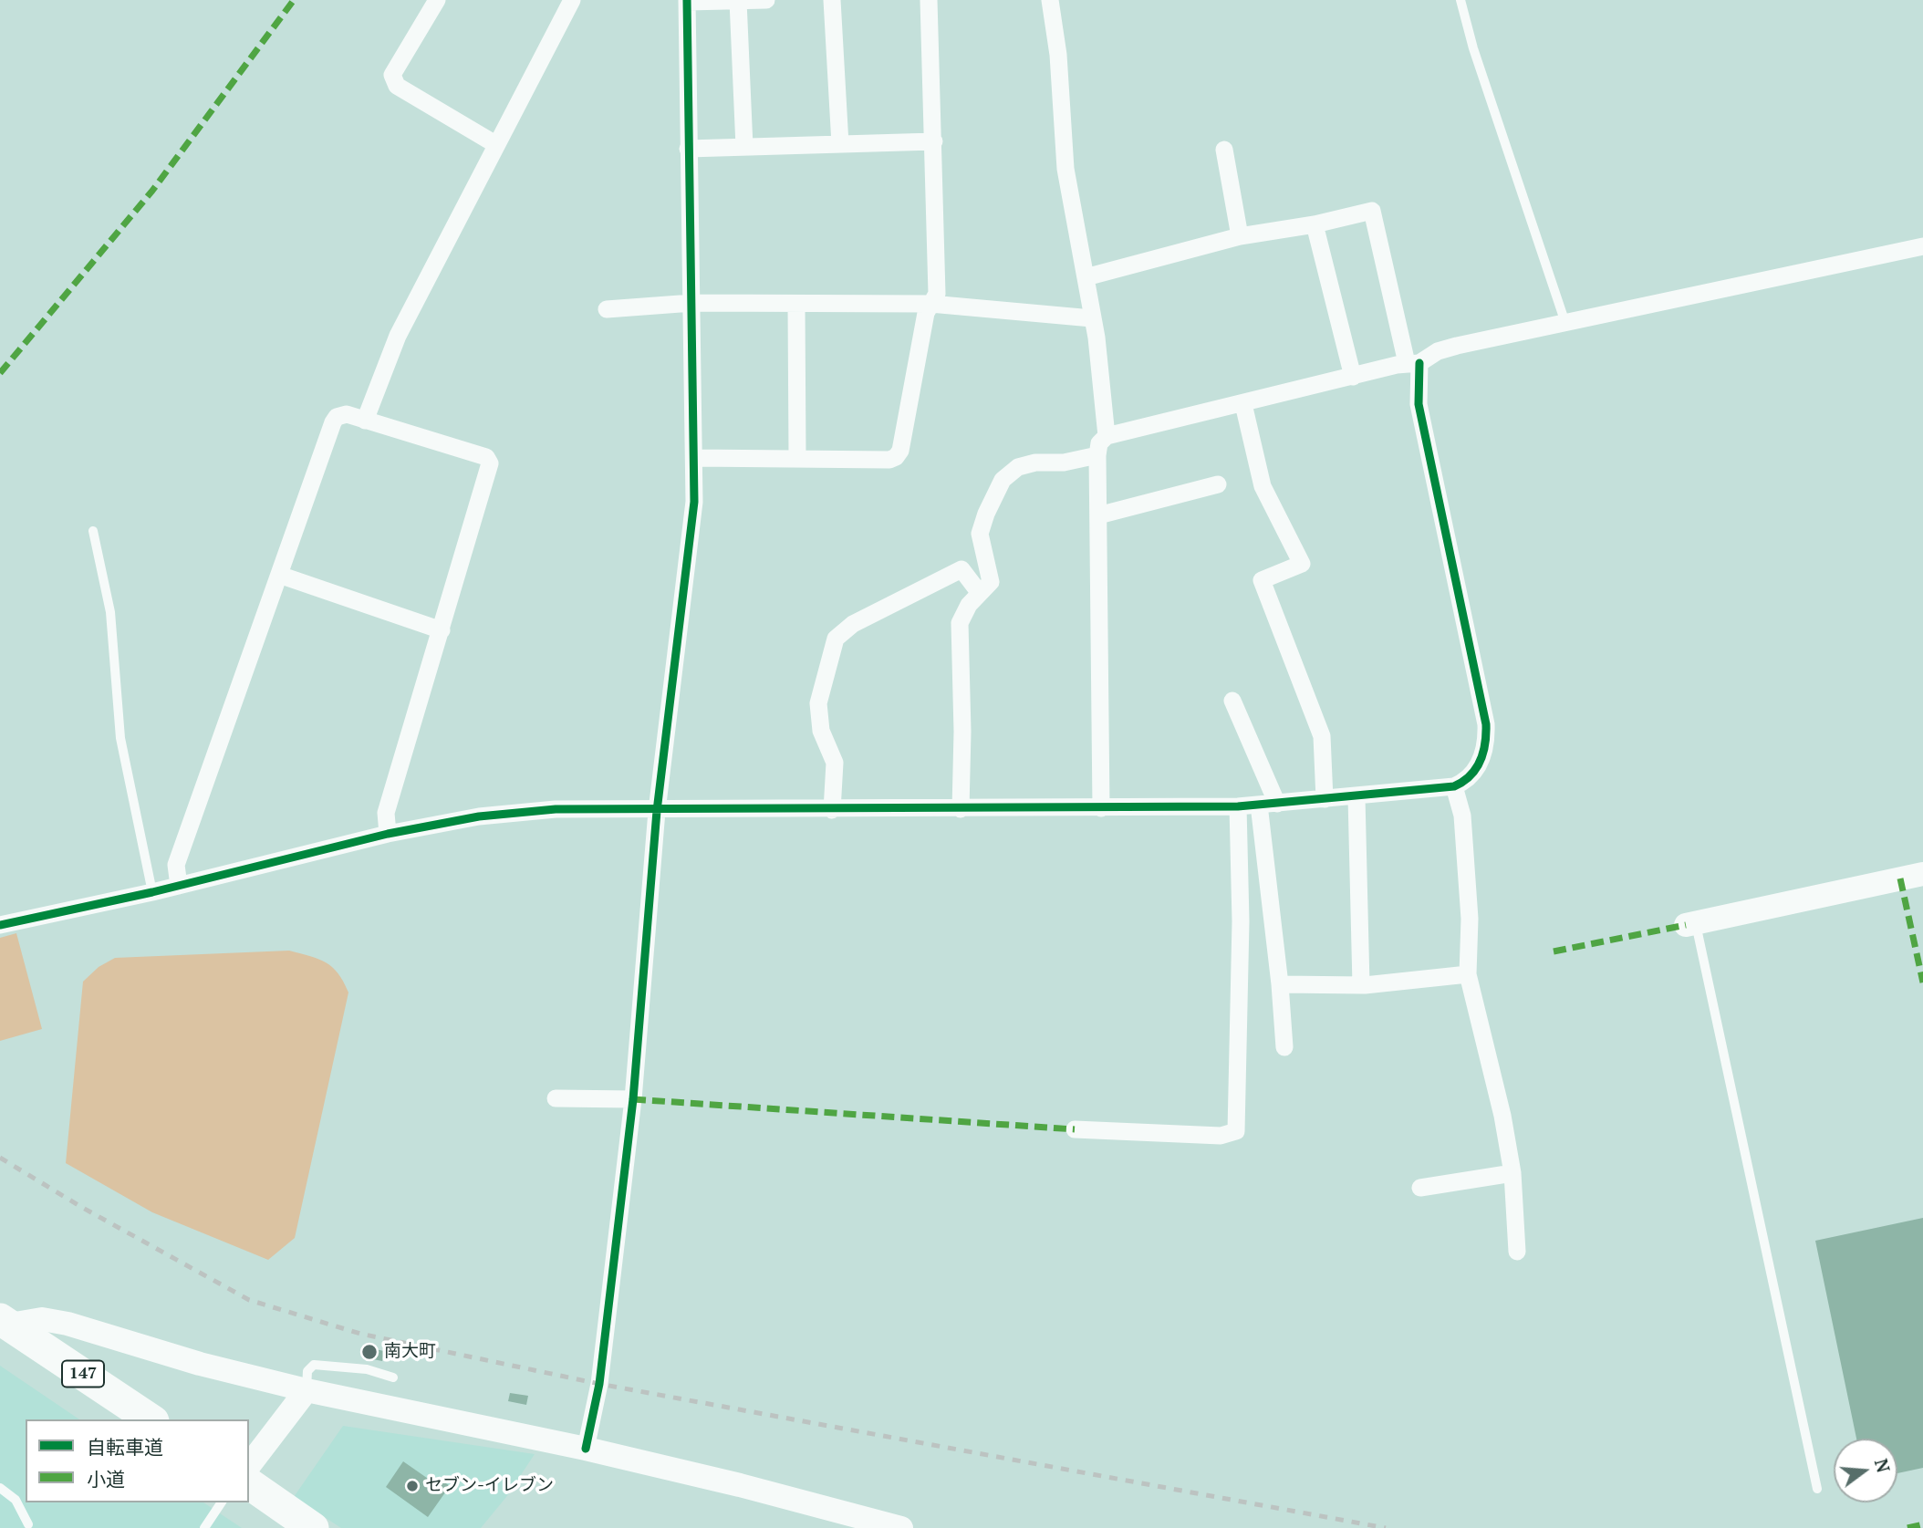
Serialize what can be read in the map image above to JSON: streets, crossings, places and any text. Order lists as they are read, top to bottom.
{
  "streets": {
    "highway": ["147"]
  },
  "places": ["南大町", "セブン-イレブン"],
  "legend": ["自転車道", "小道"],
  "north": "right"
}
